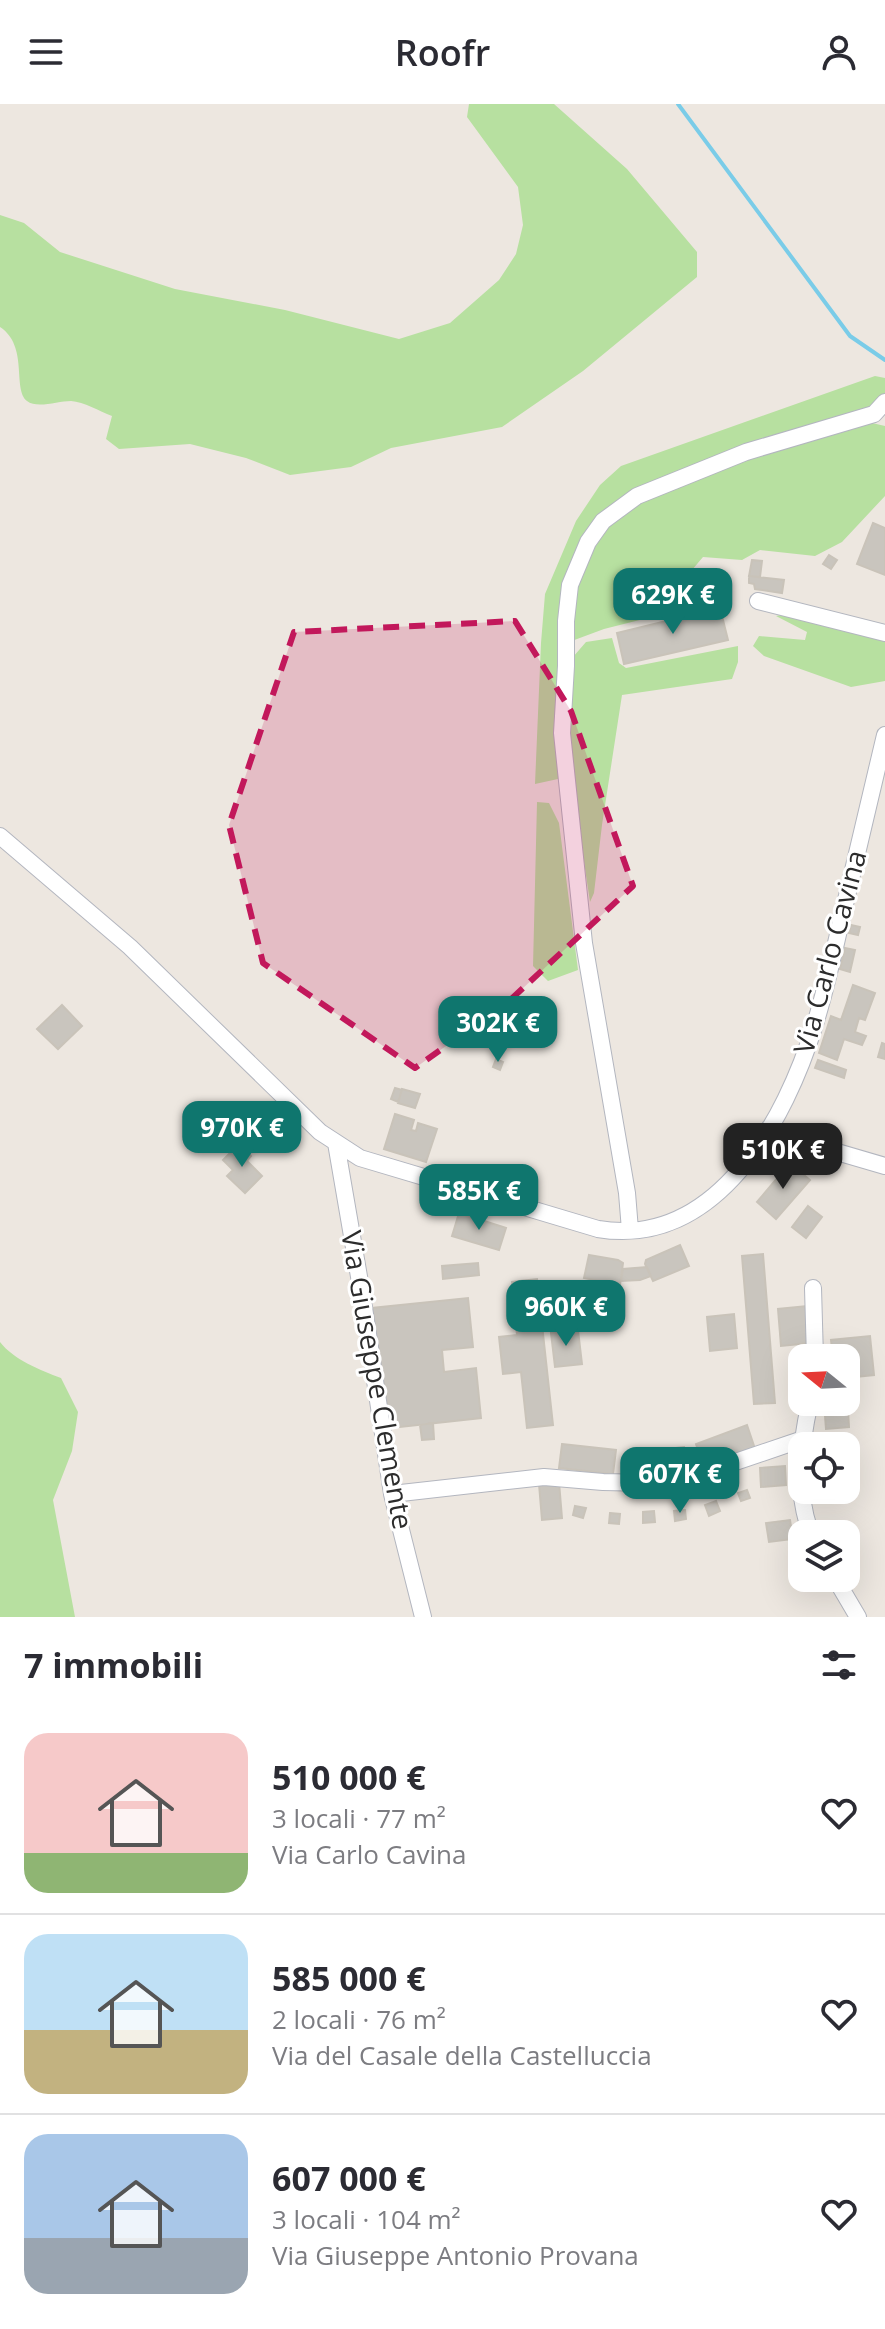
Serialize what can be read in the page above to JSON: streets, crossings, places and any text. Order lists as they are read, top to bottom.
{
  "streets": {
    "street": ["Via Carlo Cavina", "Via Giuseppe Clemente"]
  },
  "crossings": [
    ["Via Carlo Cavina", "Via Giuseppe Clemente"]
  ],
  "north": "left",
  "page": {
    "header": "Roofr",
    "price": [
      "629K €",
      "302K €",
      "970K €",
      "510K €",
      "585K €",
      "960K €",
      "607K €"
    ],
    "heading": "7 immobili",
    "list": [
      {
        "name": "510 000 €",
        "note": "3 locali · 77 m² · Via Carlo Cavina"
      },
      {
        "name": "585 000 €",
        "note": "2 locali · 76 m² · Via del Casale della Castelluccia"
      },
      {
        "name": "607 000 €",
        "note": "3 locali · 104 m² · Via Giuseppe Antonio Provana"
      }
    ]
  }
}
